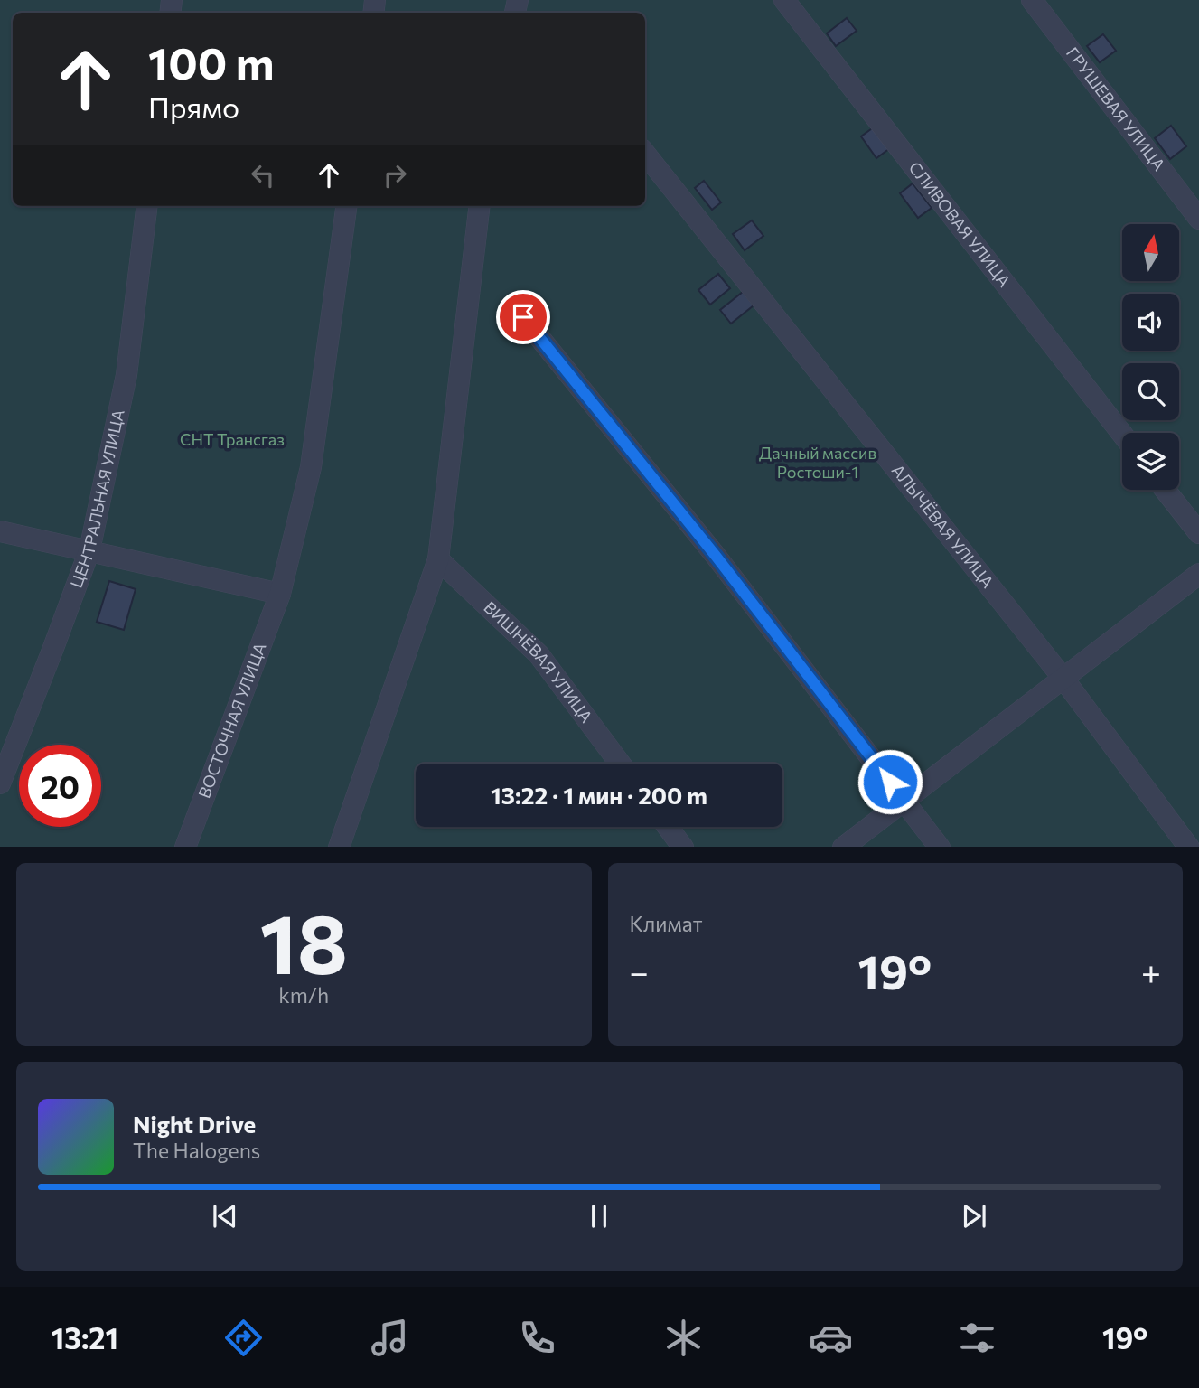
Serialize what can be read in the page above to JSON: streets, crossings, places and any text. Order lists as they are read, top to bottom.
{
  "streets": {
    "lane": [
      "ГРУШЕВАЯ УЛИЦА",
      "СЛИВОВАЯ УЛИЦА",
      "ЦЕНТРАЛЬНАЯ УЛИЦА",
      "АЛЫЧЁВАЯ УЛИЦА",
      "ВИШНЁВАЯ УЛИЦА",
      "ВОСТОЧНАЯ УЛИЦА"
    ]
  },
  "parks": ["СНТ Трансгаз", "Дачный массив Ростоши-1"],
  "north": "top",
  "page": {
    "turn": ["100 m", "Прямо"],
    "limit": "20",
    "trip": "13:22 · 1 мин · 200 m",
    "tile": [
      ["18", "km/h"],
      "Климат"
    ],
    "heat": ["−", "19°", "+"],
    "song": ["Night Drive", "The Halogens"],
    "tabs": ["13:21", "19°"]
  }
}
